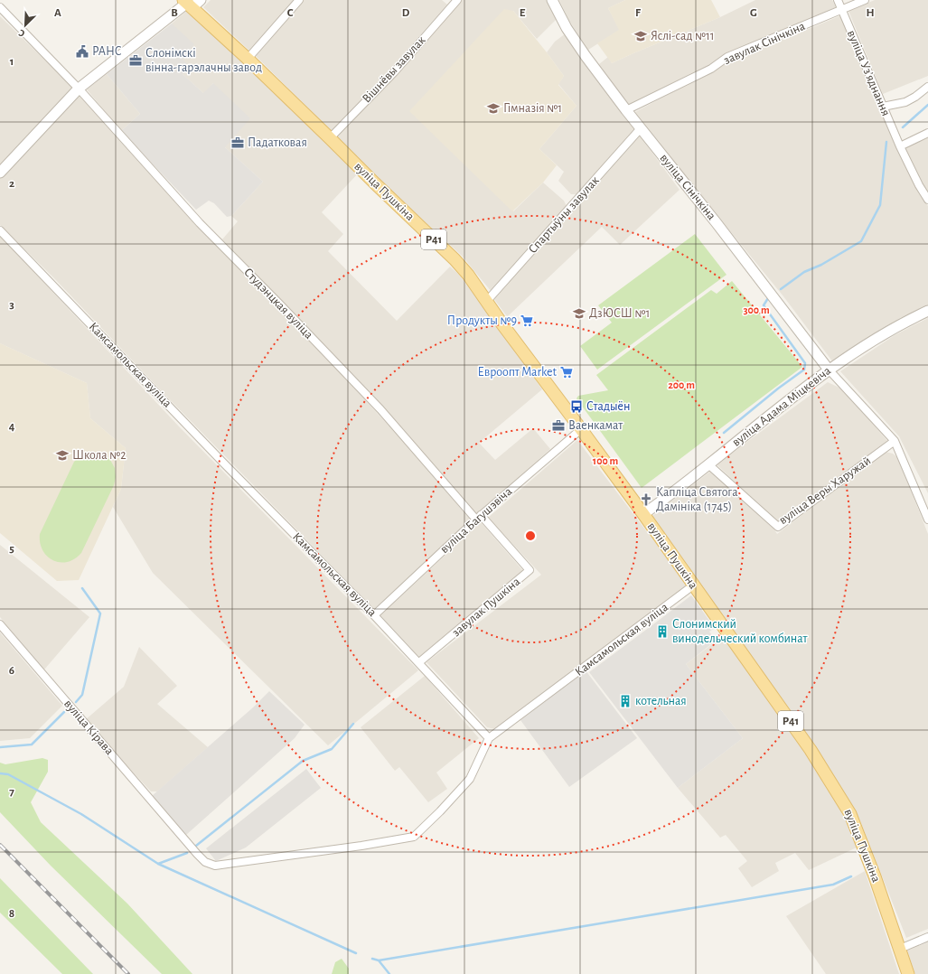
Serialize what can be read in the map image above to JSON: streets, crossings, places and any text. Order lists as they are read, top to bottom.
{
  "streets": {
    "main road": ["вуліца Пушкіна", "Р41"],
    "street": [
      "завулак Сінічкіна",
      "Вішнёвы завулак",
      "вуліца Узʼяднання",
      "вуліца Сінічкіна",
      "Спартыўны завулак",
      "Студэнцкая вуліца",
      "Камсамольская вуліца",
      "вуліца Адама Міцкевіча",
      "вуліца Веры Харужай",
      "вуліца Багушэвіча",
      "завулак Пушкіна",
      "вуліца Кірава"
    ]
  },
  "crossings": [
    ["завулак Сінічкіна", "вуліца Узʼяднання"],
    ["завулак Сінічкіна", "вуліца Сінічкіна"],
    ["Вішнёвы завулак", "вуліца Пушкіна"],
    ["вуліца Сінічкіна", "Спартыўны завулак"],
    ["вуліца Сінічкіна", "вуліца Адама Міцкевіча"],
    ["вуліца Пушкіна", "Спартыўны завулак"],
    ["вуліца Пушкіна", "Камсамольская вуліца"],
    ["вуліца Пушкіна", "вуліца Адама Міцкевіча"],
    ["вуліца Пушкіна", "вуліца Багушэвіча"],
    ["Студэнцкая вуліца", "вуліца Багушэвіча"],
    ["Студэнцкая вуліца", "завулак Пушкіна"],
    ["Камсамольская вуліца", "вуліца Багушэвіча"],
    ["Камсамольская вуліца", "завулак Пушкіна"],
    ["Камсамольская вуліца", "вуліца Кірава"],
    ["вуліца Адама Міцкевіча", "вуліца Веры Харужай"],
    ["вуліца Багушэвіча", "завулак Пушкіна"]
  ],
  "places": {
    "school or university": [
      "Яслі-сад №11",
      "Гімназія №1",
      "ДзЮСШ №1",
      "Школа №2"
    ],
    "public building": ["РАНС"],
    "office": ["Слонімскі вінна-гарэлачны завод", "Падатковая", "Ваенкамат"],
    "supermarket": ["Продукты №9", "Евроопт Market"],
    "bus stop": ["Стадыён"],
    "church": ["Капліца Святога Дамініка (1745)"],
    "building": ["Слонимский винодельческий комбинат", "котельная"]
  },
  "north": "bottom left",
  "grid": {
    "columns": [
      "A",
      "B",
      "C",
      "D",
      "E",
      "F",
      "G",
      "H"
    ],
    "rows": [
      "1",
      "2",
      "3",
      "4",
      "5",
      "6",
      "7",
      "8"
    ]
  },
  "rings": ["300 m", "200 m", "100 m"]
}
